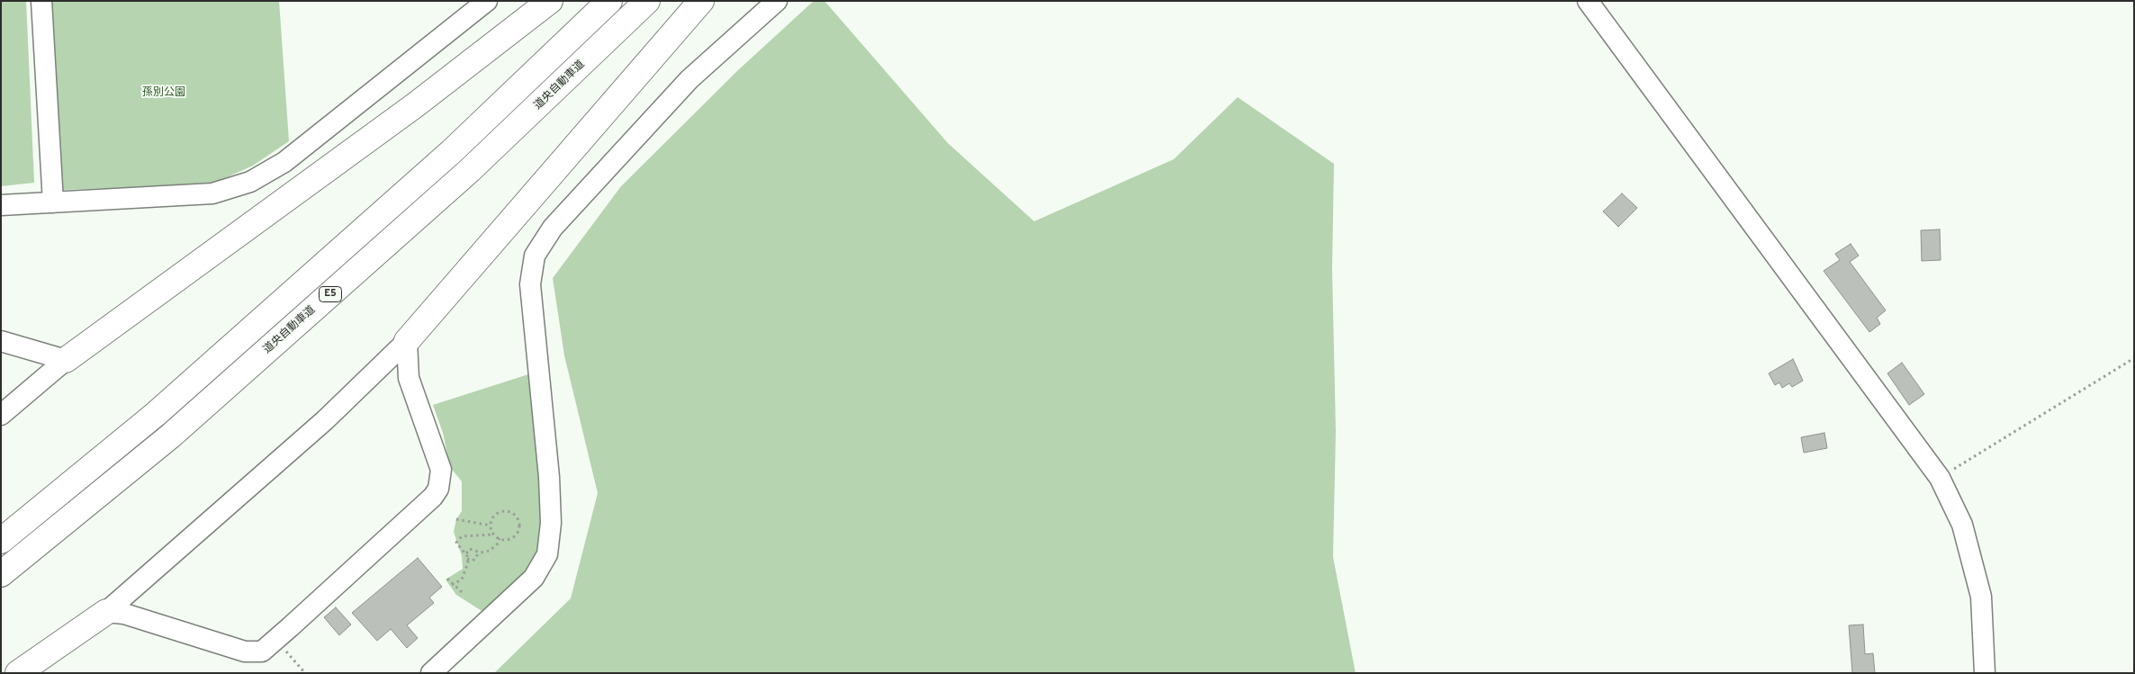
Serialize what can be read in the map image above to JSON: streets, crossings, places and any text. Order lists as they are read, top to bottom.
{
  "streets": {
    "highway": ["道央自動車道", "E5"]
  },
  "parks": ["孫別公園"]
}
